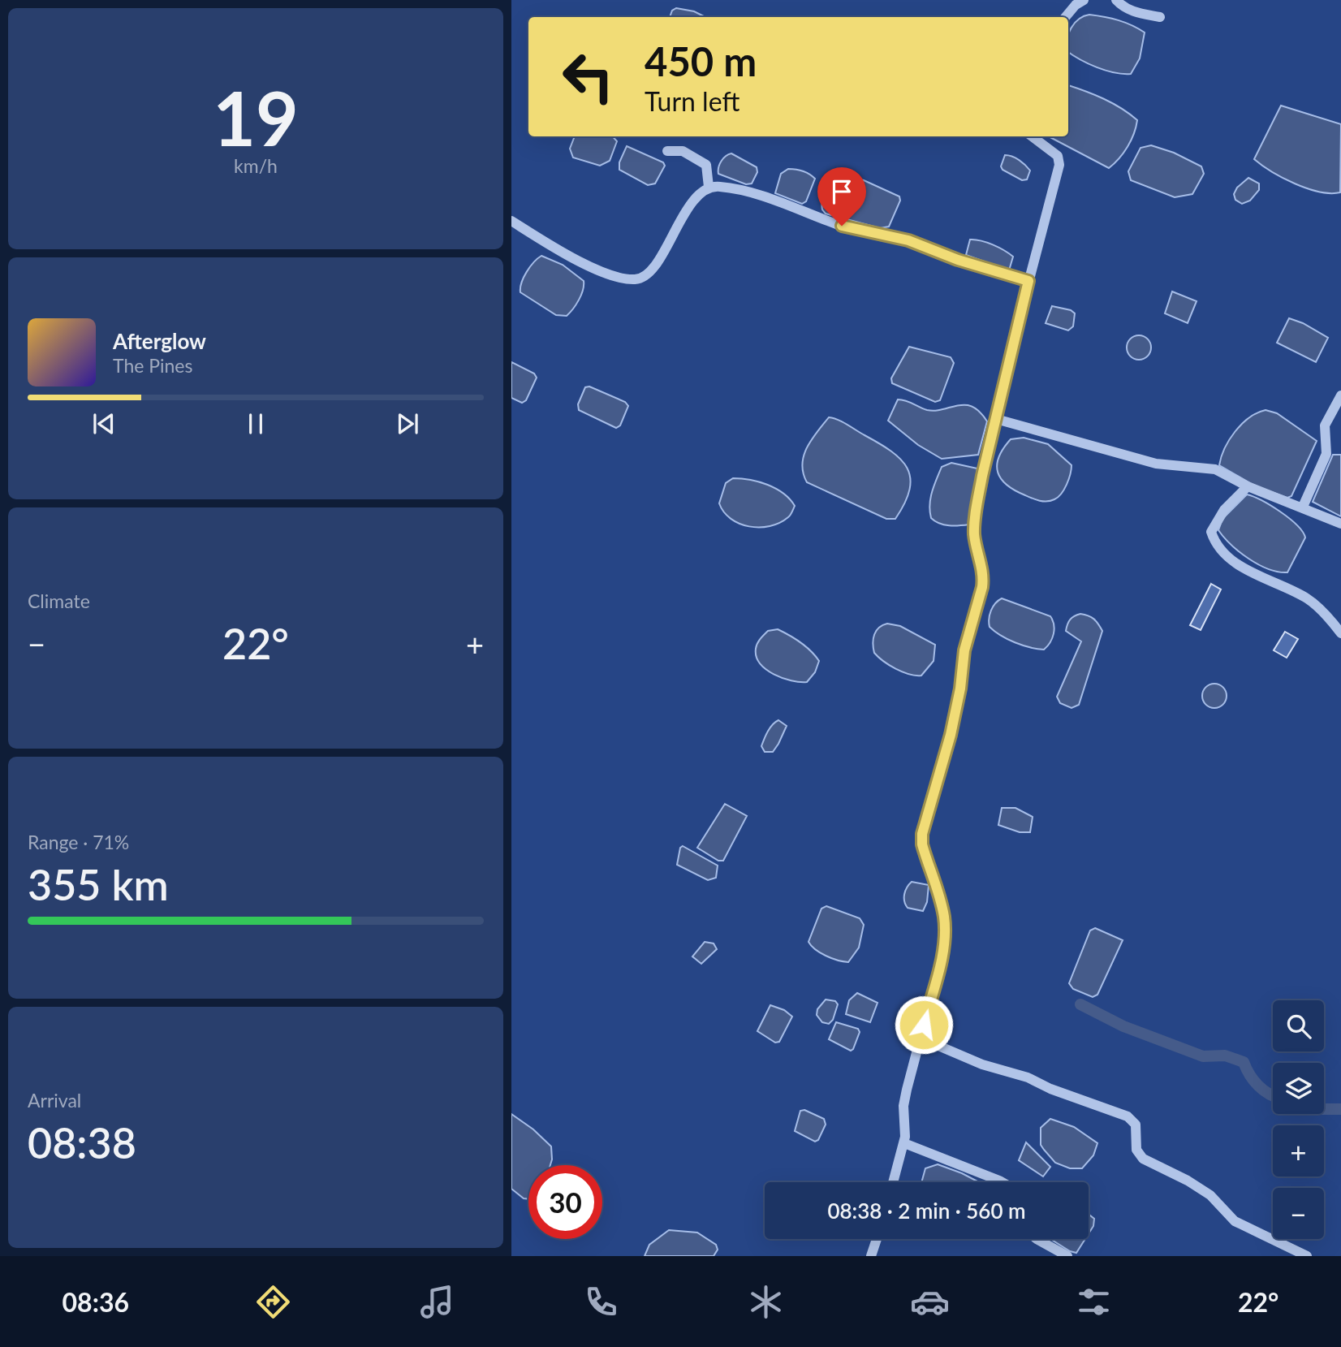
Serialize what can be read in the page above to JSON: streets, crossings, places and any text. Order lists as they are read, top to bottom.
{
  "page": {
    "tile": [
      ["19", "km/h"],
      "Climate",
      ["Range · 71%", "355 km"],
      ["Arrival", "08:38"]
    ],
    "turn": ["450 m", "Turn left"],
    "song": ["Afterglow", "The Pines"],
    "heat": ["−", "22°", "+"],
    "map_buttons": ["+", "−"],
    "limit": "30",
    "trip": "08:38 · 2 min · 560 m",
    "tabs": ["08:36", "22°"]
  }
}
